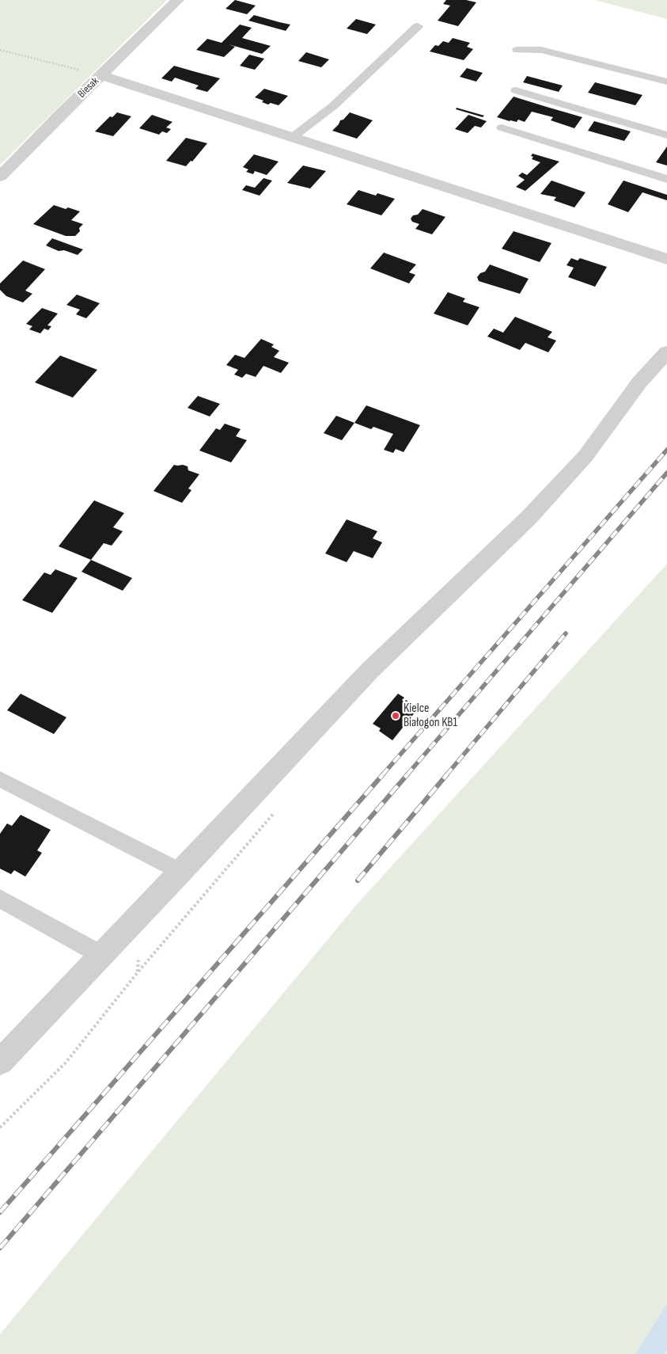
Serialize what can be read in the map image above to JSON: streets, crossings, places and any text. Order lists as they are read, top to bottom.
{
  "streets": {
    "street": ["Biesak"]
  },
  "places": ["Kielce Białogon KB1"]
}
